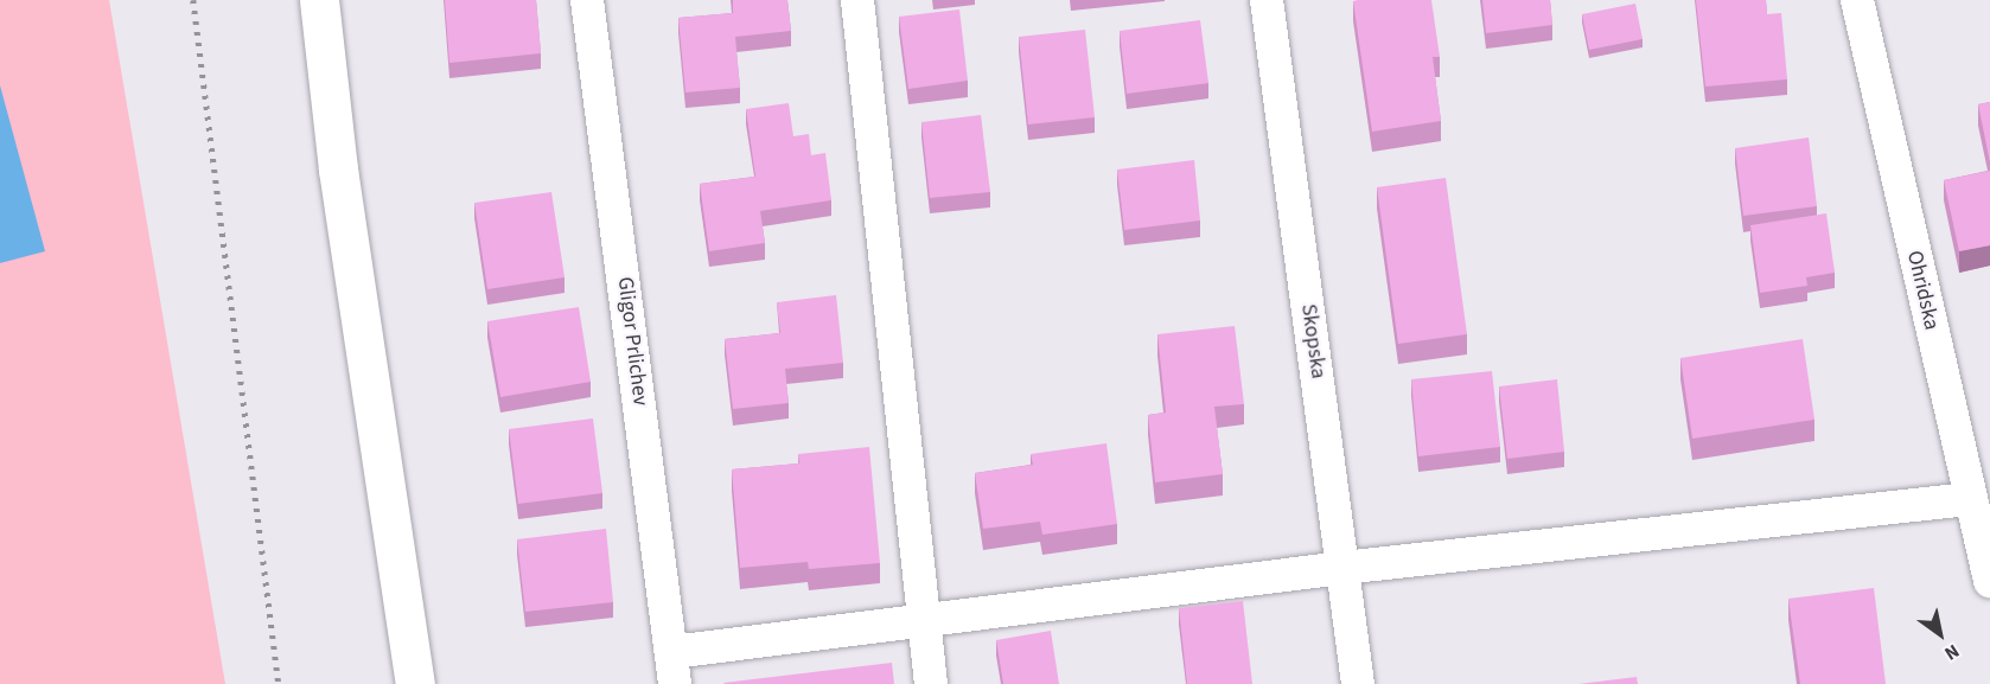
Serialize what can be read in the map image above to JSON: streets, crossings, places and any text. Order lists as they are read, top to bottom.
{
  "streets": {
    "street": ["Ohridska", "Gligor Prlichev", "Skopska"]
  },
  "north": "bottom right"
}
